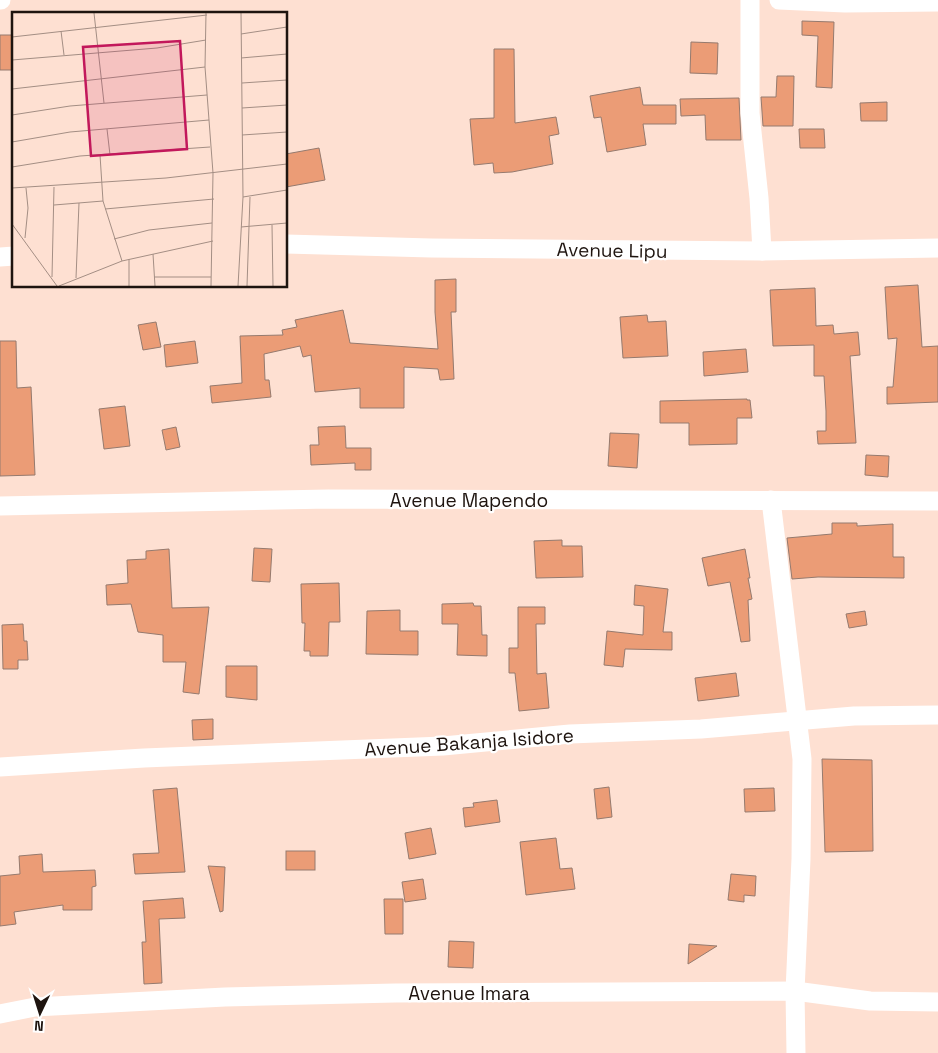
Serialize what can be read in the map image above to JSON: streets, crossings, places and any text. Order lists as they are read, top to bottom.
{
  "streets": {
    "street": [
      "Avenue Lipu",
      "Avenue Mapendo",
      "Avenue Bakanja Isidore",
      "Avenue Imara"
    ]
  },
  "north": "bottom"
}
